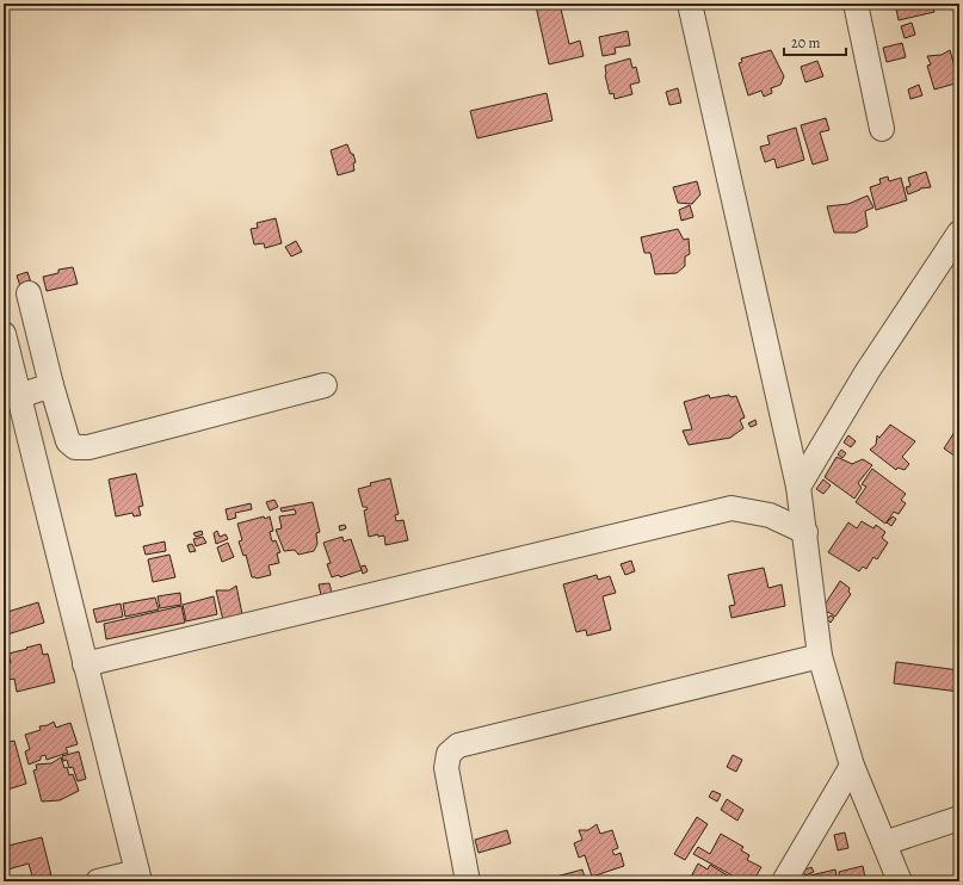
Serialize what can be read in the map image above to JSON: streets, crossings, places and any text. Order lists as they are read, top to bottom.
{
  "scale_bar": "20 m"
}
